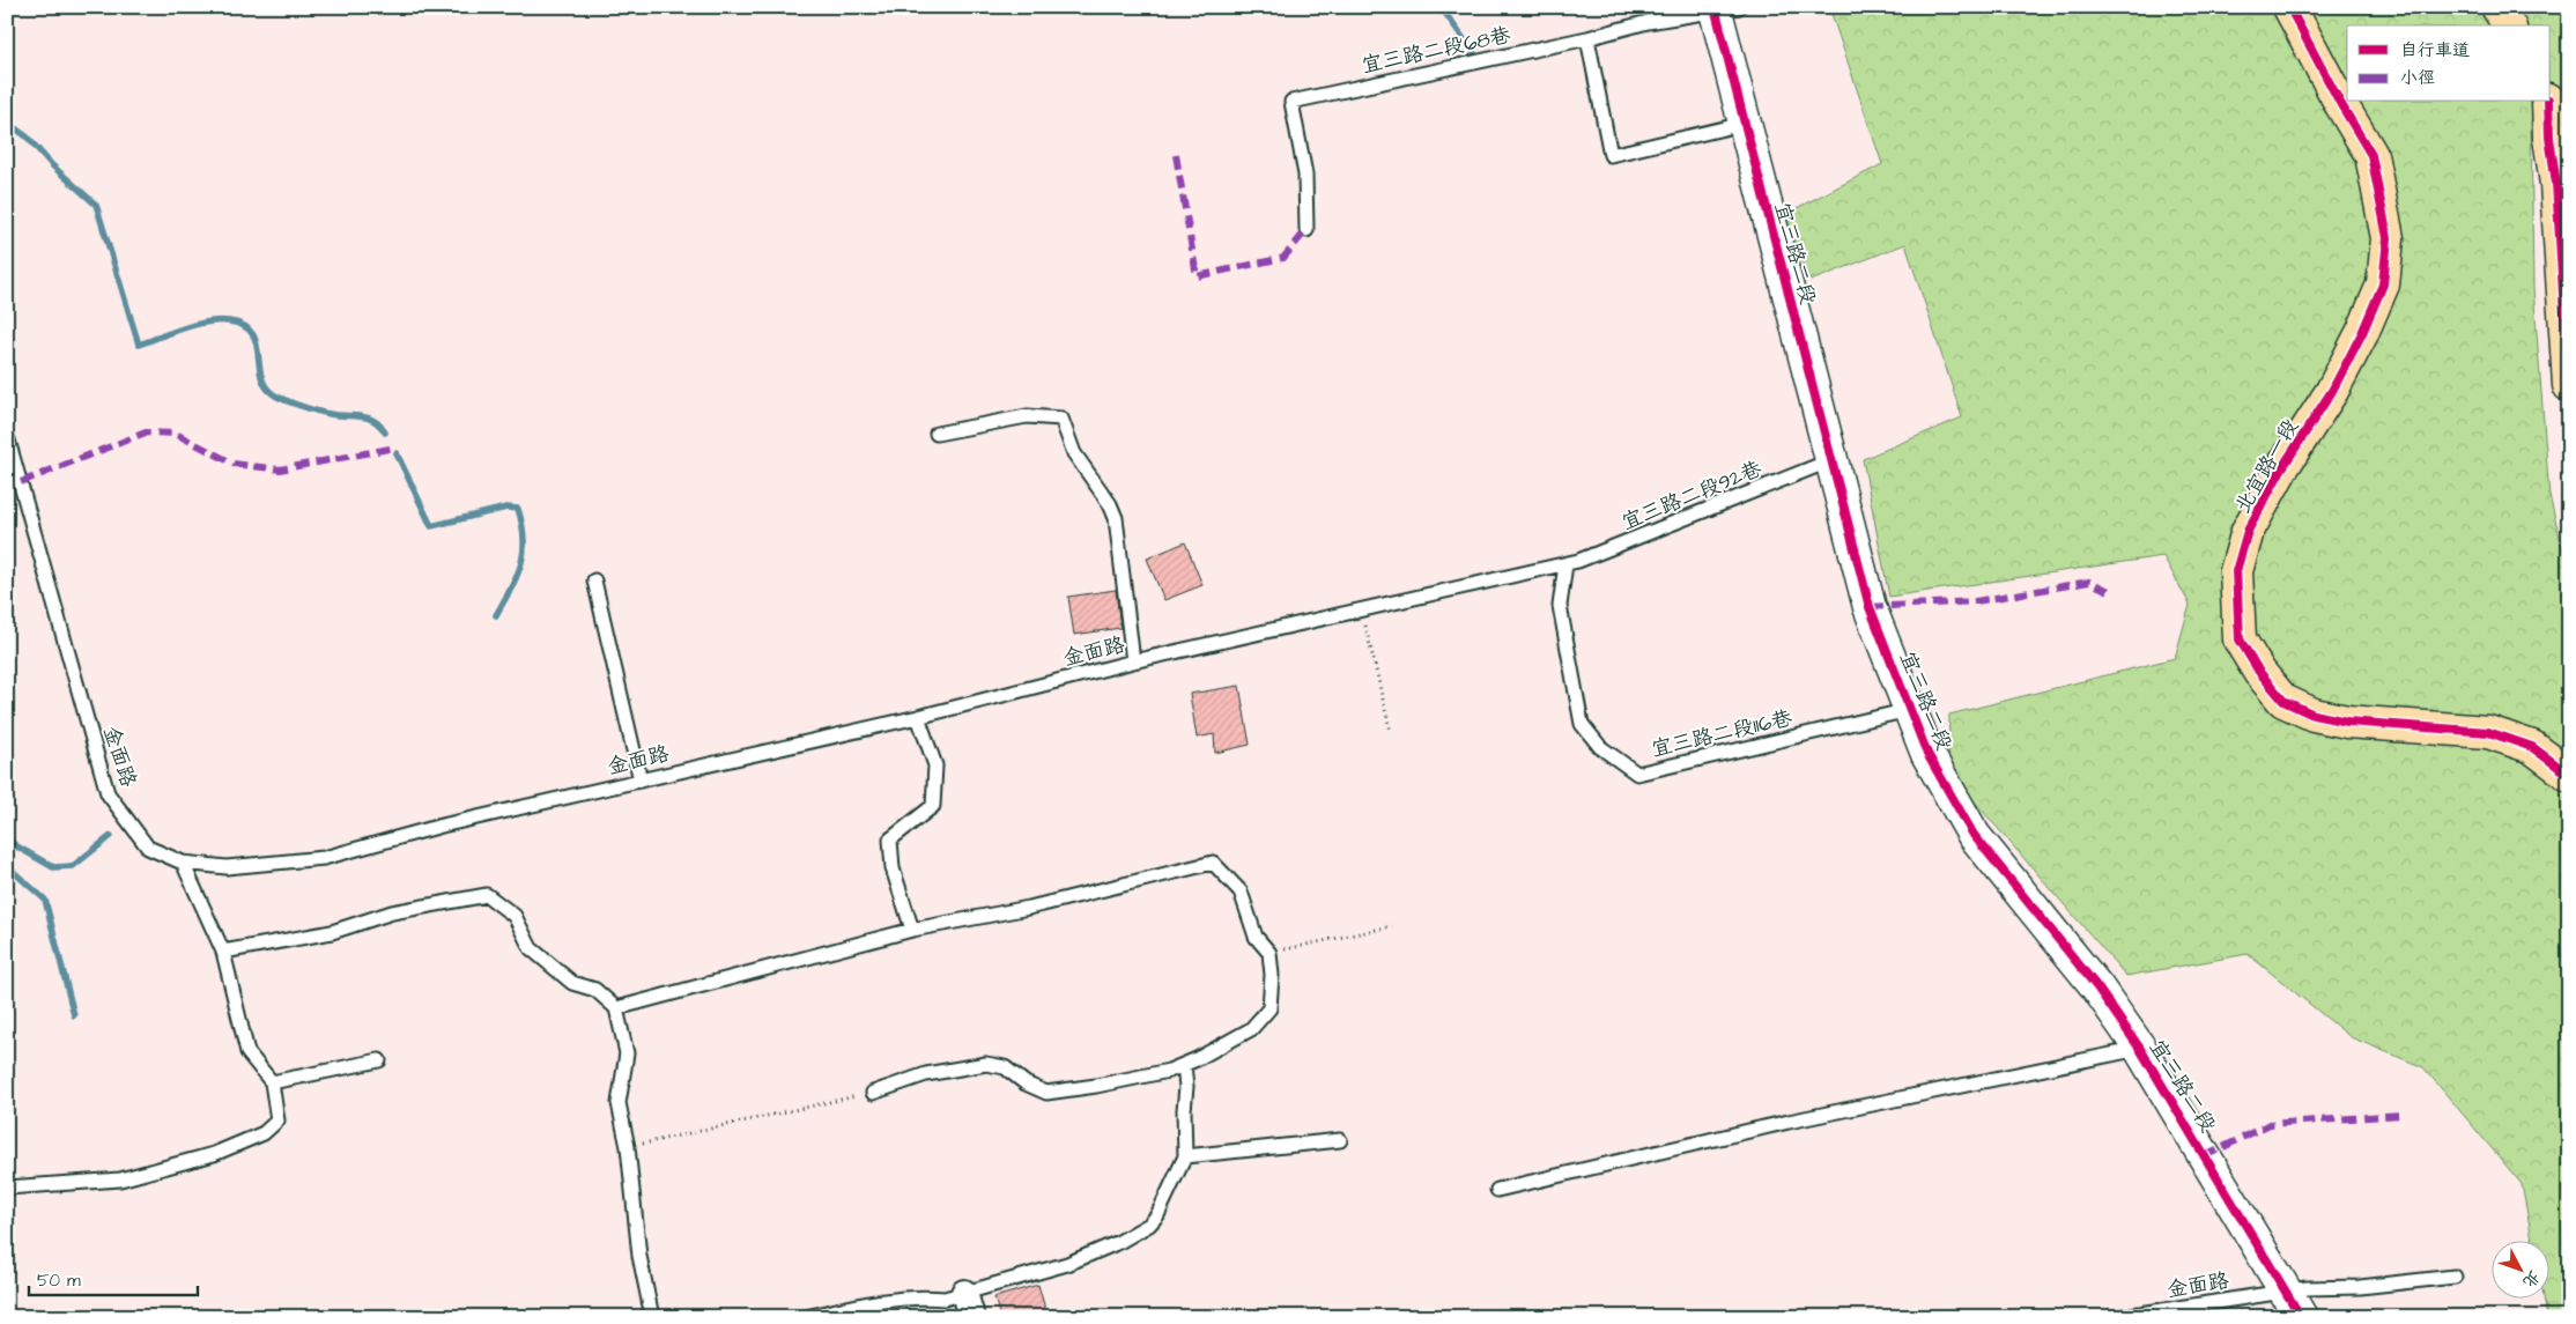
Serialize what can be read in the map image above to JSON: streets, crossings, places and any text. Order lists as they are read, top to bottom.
{
  "streets": {
    "main road": ["北宜路一段"],
    "street": ["宜三路二段"],
    "lane": [
      "宜三路二段68巷",
      "宜三路二段92巷",
      "金面路",
      "宜三路二段116巷"
    ]
  },
  "crossings": [
    ["宜三路二段68巷", "宜三路二段"],
    ["宜三路二段", "宜三路二段92巷"],
    ["宜三路二段", "金面路"],
    ["宜三路二段", "宜三路二段116巷"],
    ["宜三路二段92巷", "金面路"],
    ["宜三路二段92巷", "宜三路二段116巷"],
    ["金面路", "宜三路二段116巷"]
  ],
  "legend": ["自行車道", "小徑"],
  "scale_bar": "50 m",
  "north": "bottom right"
}
